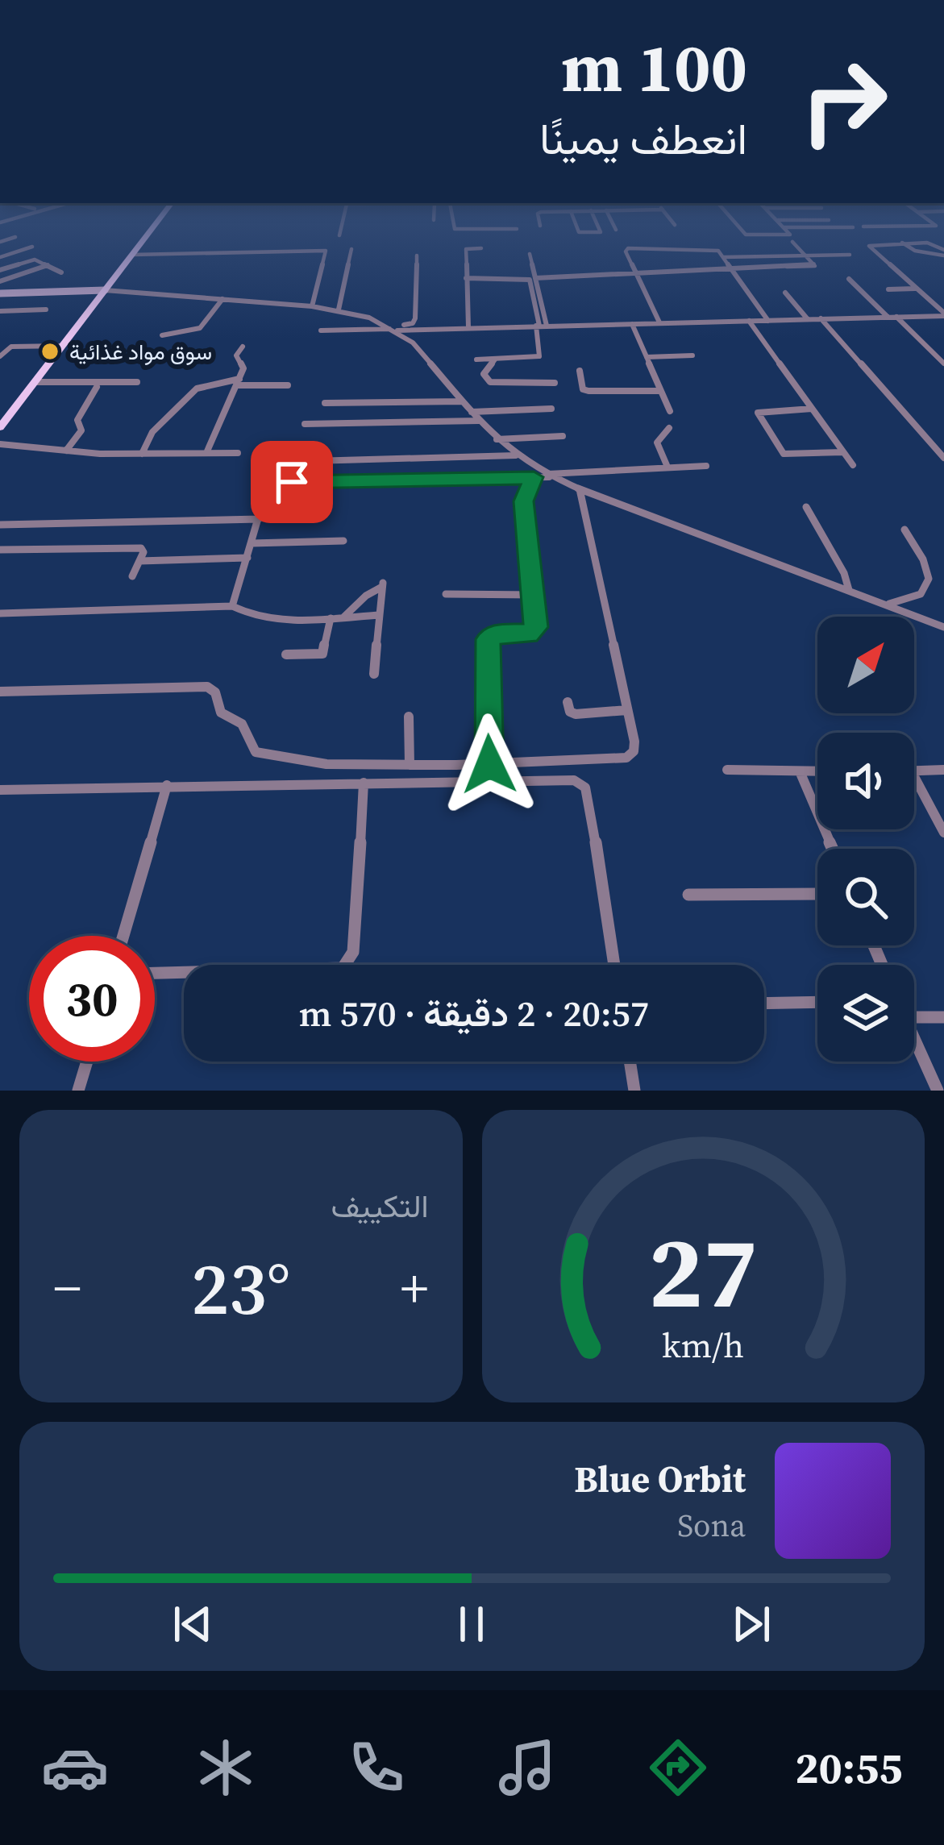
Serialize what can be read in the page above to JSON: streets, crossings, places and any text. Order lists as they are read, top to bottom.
{
  "places": ["سوق مواد غذائية"],
  "north": "top right",
  "page": {
    "turn": ["100 m", "انعطف يمينًا"],
    "limit": "30",
    "trip": "20:57 · 2 دقيقة · 570 m",
    "tile": "التكييف",
    "heat": ["−", "23°", "+"],
    "song": ["Blue Orbit", "Sona"],
    "tabs": "20:55",
    "gauge": ["27", "km/h"]
  }
}
